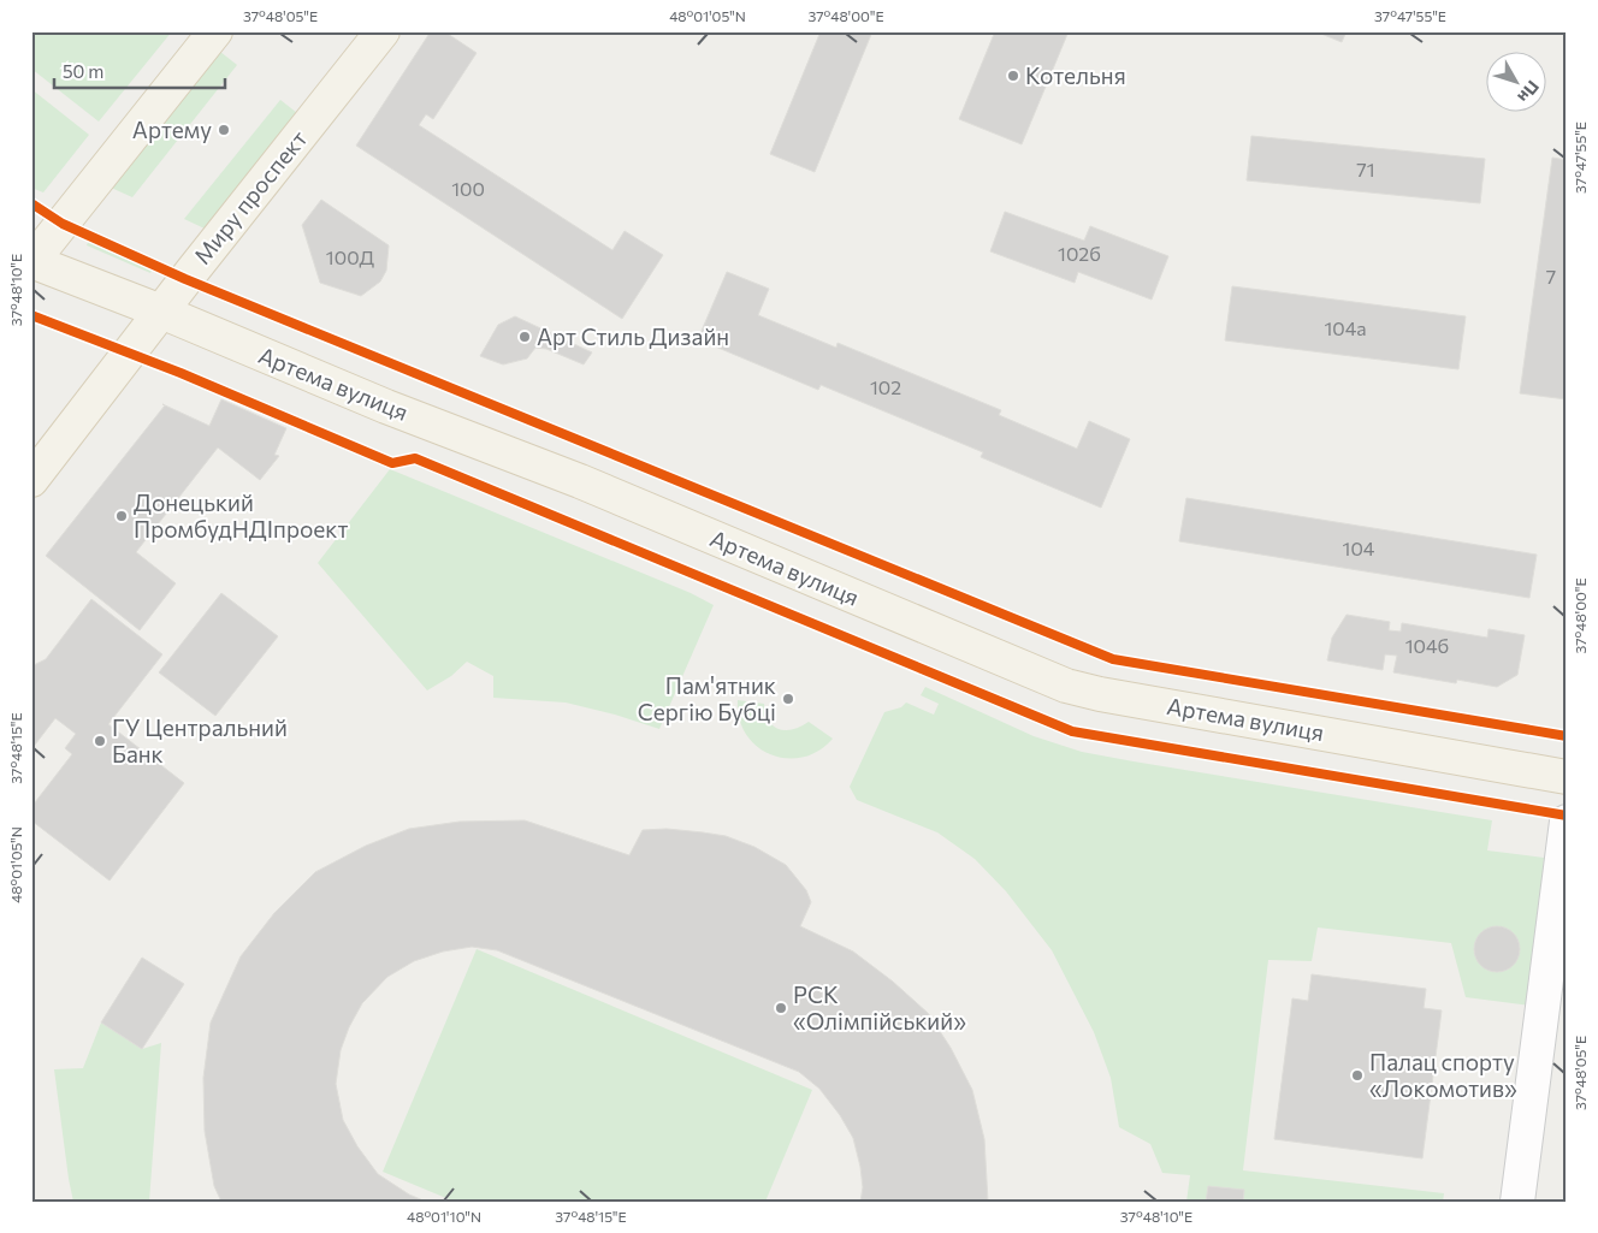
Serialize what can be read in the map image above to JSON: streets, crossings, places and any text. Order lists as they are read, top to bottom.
{
  "streets": {
    "main road": ["Миру проспект", "Артема вулиця"]
  },
  "crossings": [
    ["Миру проспект", "Артема вулиця"]
  ],
  "places": [
    "Котельня",
    "Артему",
    "Арт Стиль Дизайн",
    "Донецький ПромбудНДІпроект",
    "Пам'ятник Сергію Бубці",
    "ГУ Центральний Банк",
    "РСК «Олімпійський»",
    "Палац спорту «Локомотив»"
  ],
  "house_numbers": [
    "71",
    "100",
    "102б",
    "100Д",
    "7",
    "104а",
    "102",
    "104",
    "104б"
  ],
  "scale_bar": "50 m",
  "north": "bottom right",
  "coordinates": [
    "37°48'05\"E",
    "48°01'05\"N",
    "37°48'00\"E",
    "37°47'55\"E",
    "37°48'10\"E",
    "37°48'15\"E",
    "48°01'10\"N"
  ]
}
